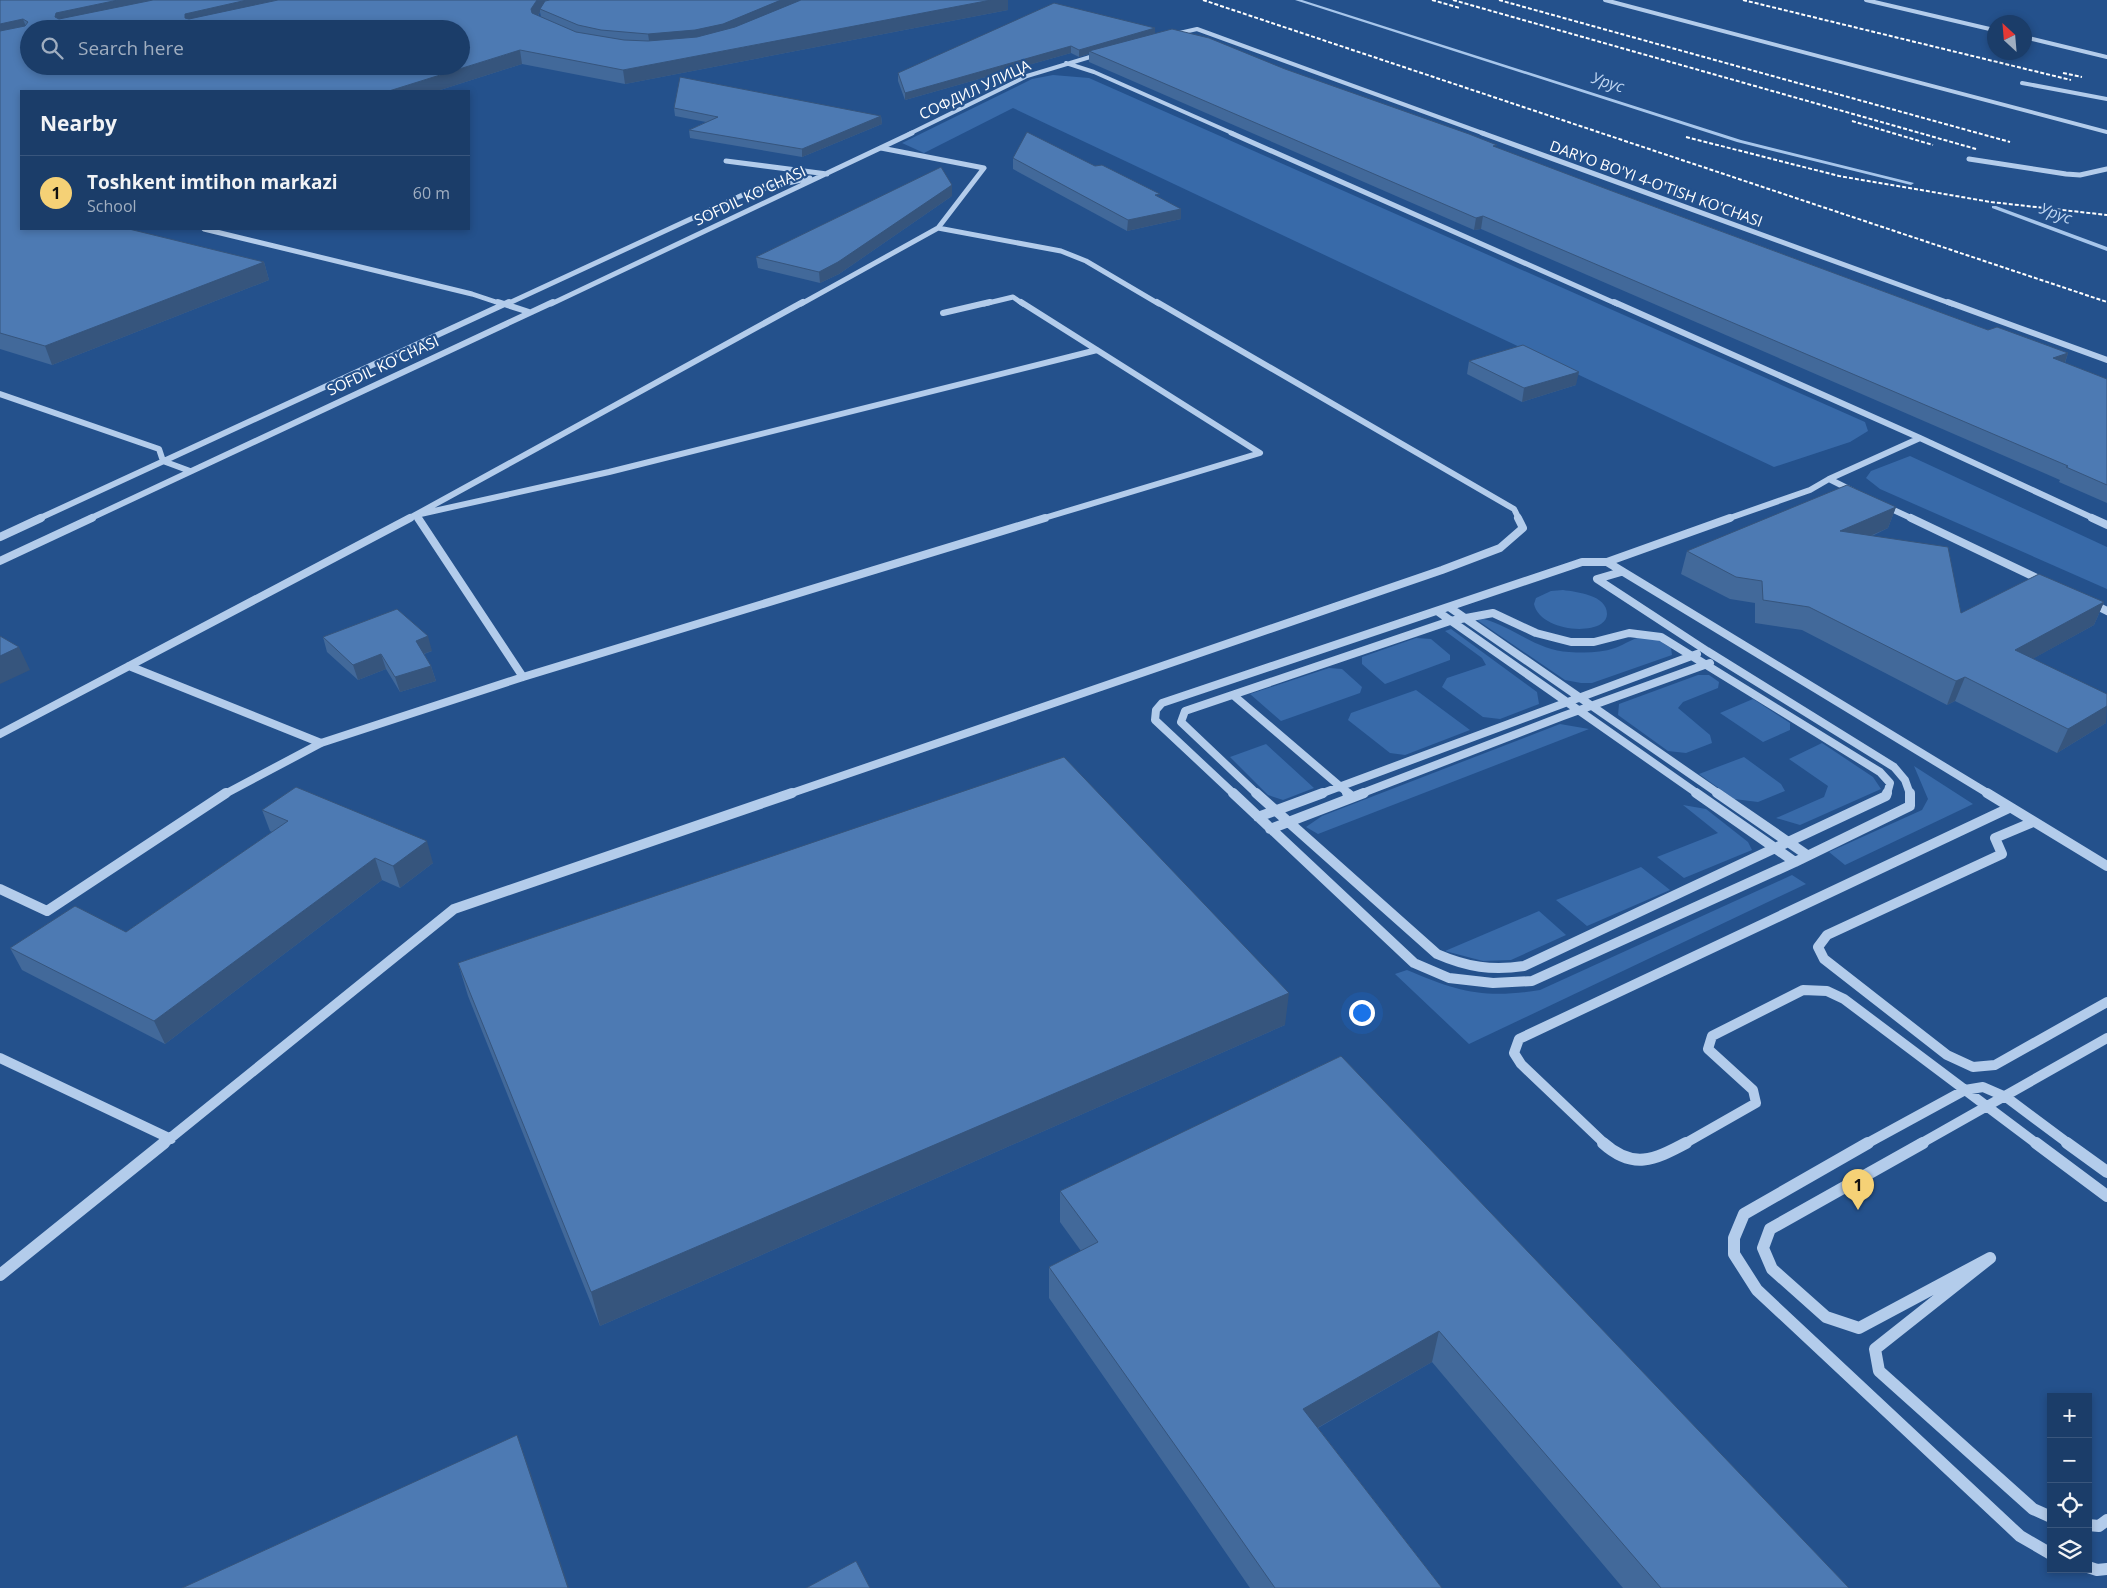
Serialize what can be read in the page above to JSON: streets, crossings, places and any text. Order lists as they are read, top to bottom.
{
  "streets": {
    "street": ["СОФДИЛ УЛИЦА", "DARYO BO'YI 4-O'TISH KO'CHASI", "SOFDIL KO'CHASI"]
  },
  "crossings": [
    ["СОФДИЛ УЛИЦА", "SOFDIL KO'CHASI"]
  ],
  "water": ["Урус"],
  "north": "top left",
  "page": {
    "search": "Search here",
    "heading": "Nearby",
    "list": [
      {
        "mark": "1",
        "name": "Toshkent imtihon markazi",
        "note": "School",
        "value": "60 m"
      }
    ],
    "pins": "1",
    "map_buttons": ["+", "−"]
  }
}
